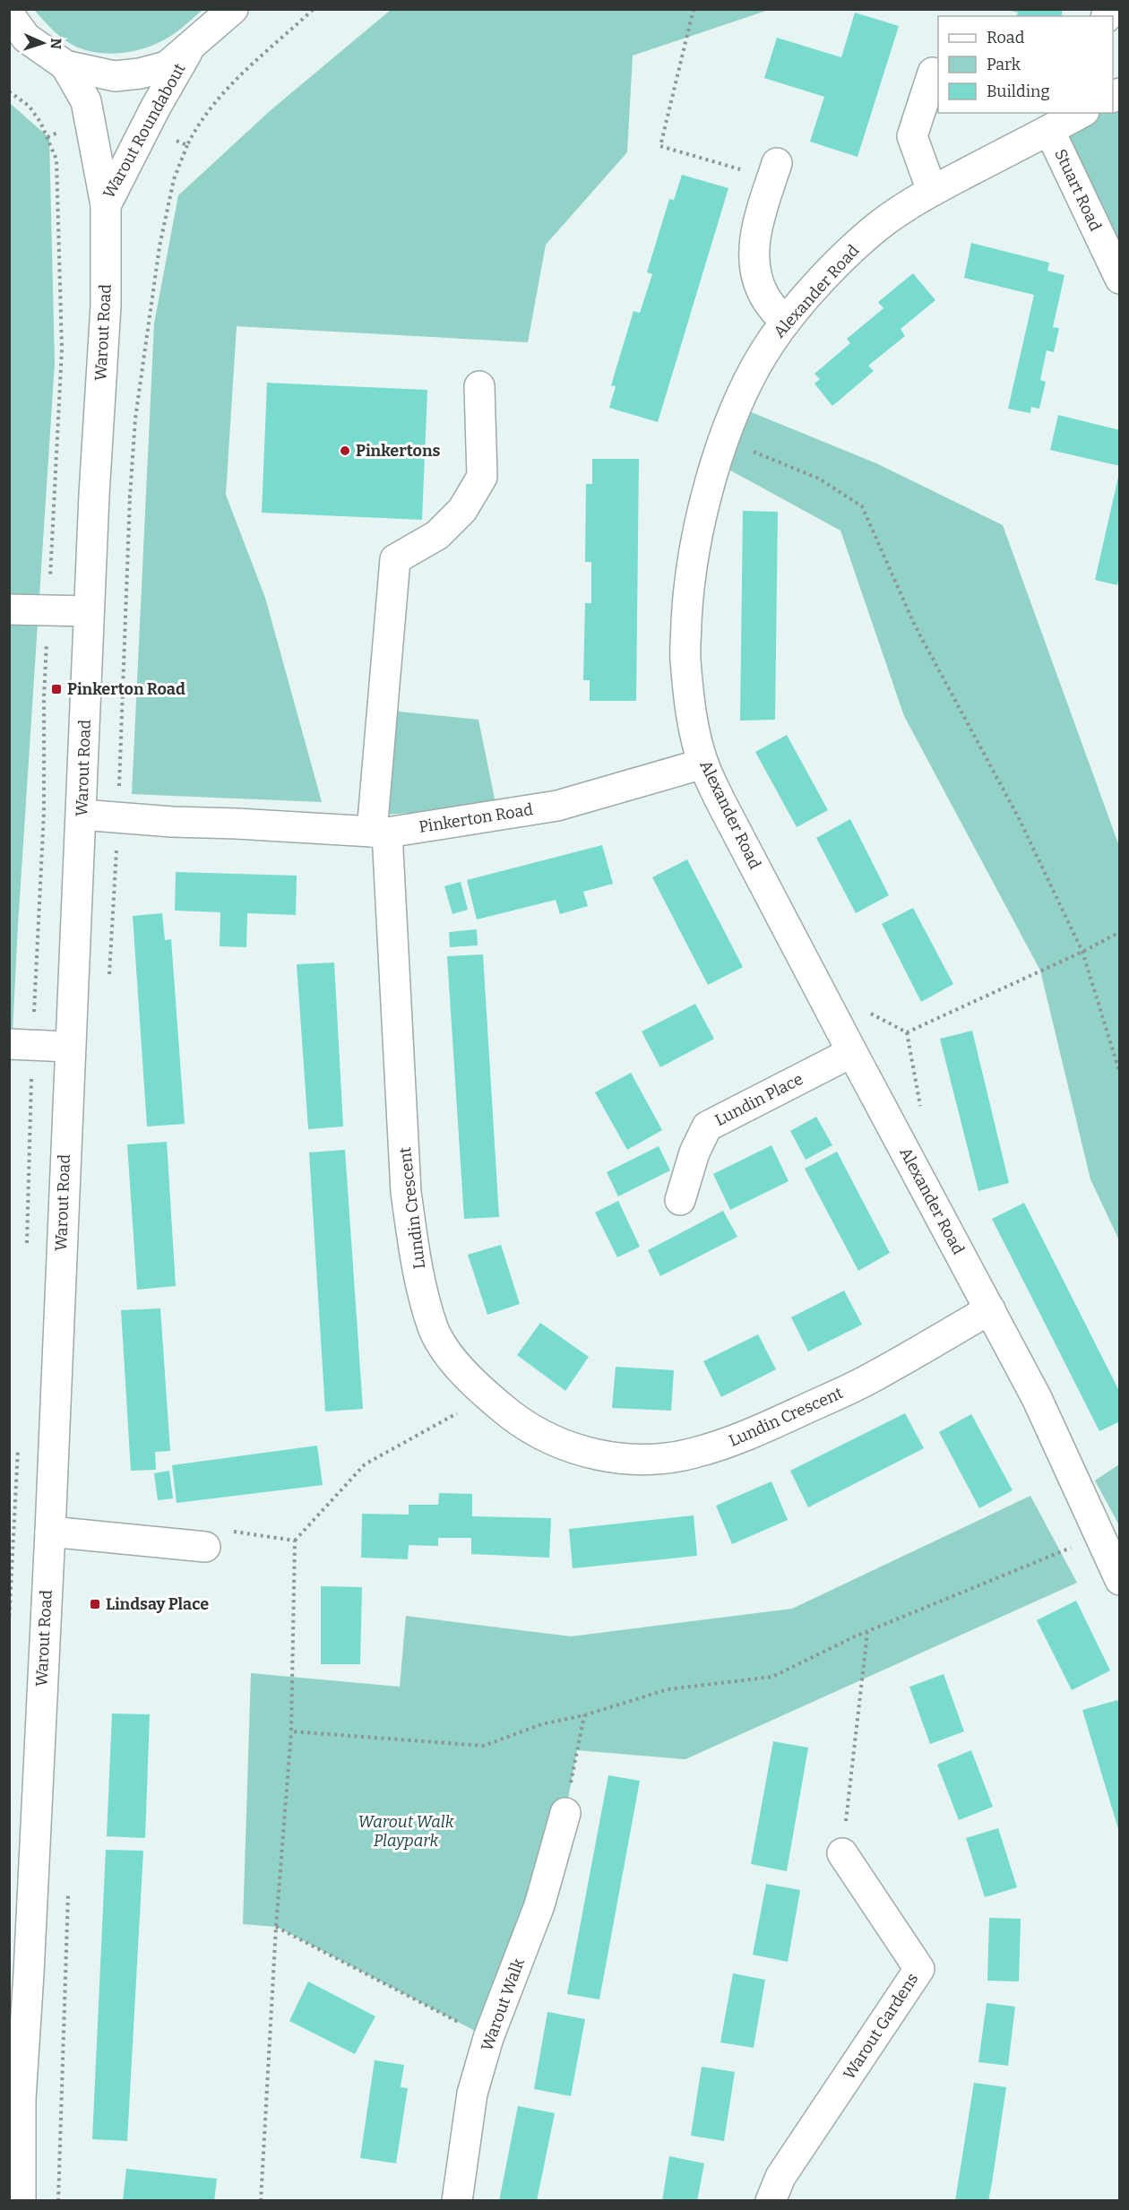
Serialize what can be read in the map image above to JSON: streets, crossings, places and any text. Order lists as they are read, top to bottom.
{
  "streets": {
    "street": [
      "Warout Roundabout",
      "Stuart Road",
      "Alexander Road",
      "Warout Road",
      "Pinkerton Road",
      "Lundin Place",
      "Lundin Crescent",
      "Warout Walk",
      "Warout Gardens"
    ]
  },
  "crossings": [
    ["Warout Roundabout", "Warout Road"],
    ["Stuart Road", "Alexander Road"],
    ["Alexander Road", "Pinkerton Road"],
    ["Alexander Road", "Lundin Place"],
    ["Alexander Road", "Lundin Crescent"],
    ["Warout Road", "Pinkerton Road"],
    ["Pinkerton Road", "Lundin Crescent"]
  ],
  "parks": ["Warout Walk Playpark"],
  "places": {
    "other": ["Pinkertons"],
    "transit": ["Pinkerton Road", "Lindsay Place"]
  },
  "legend": ["Road", "Park", "Building"],
  "north": "right"
}
